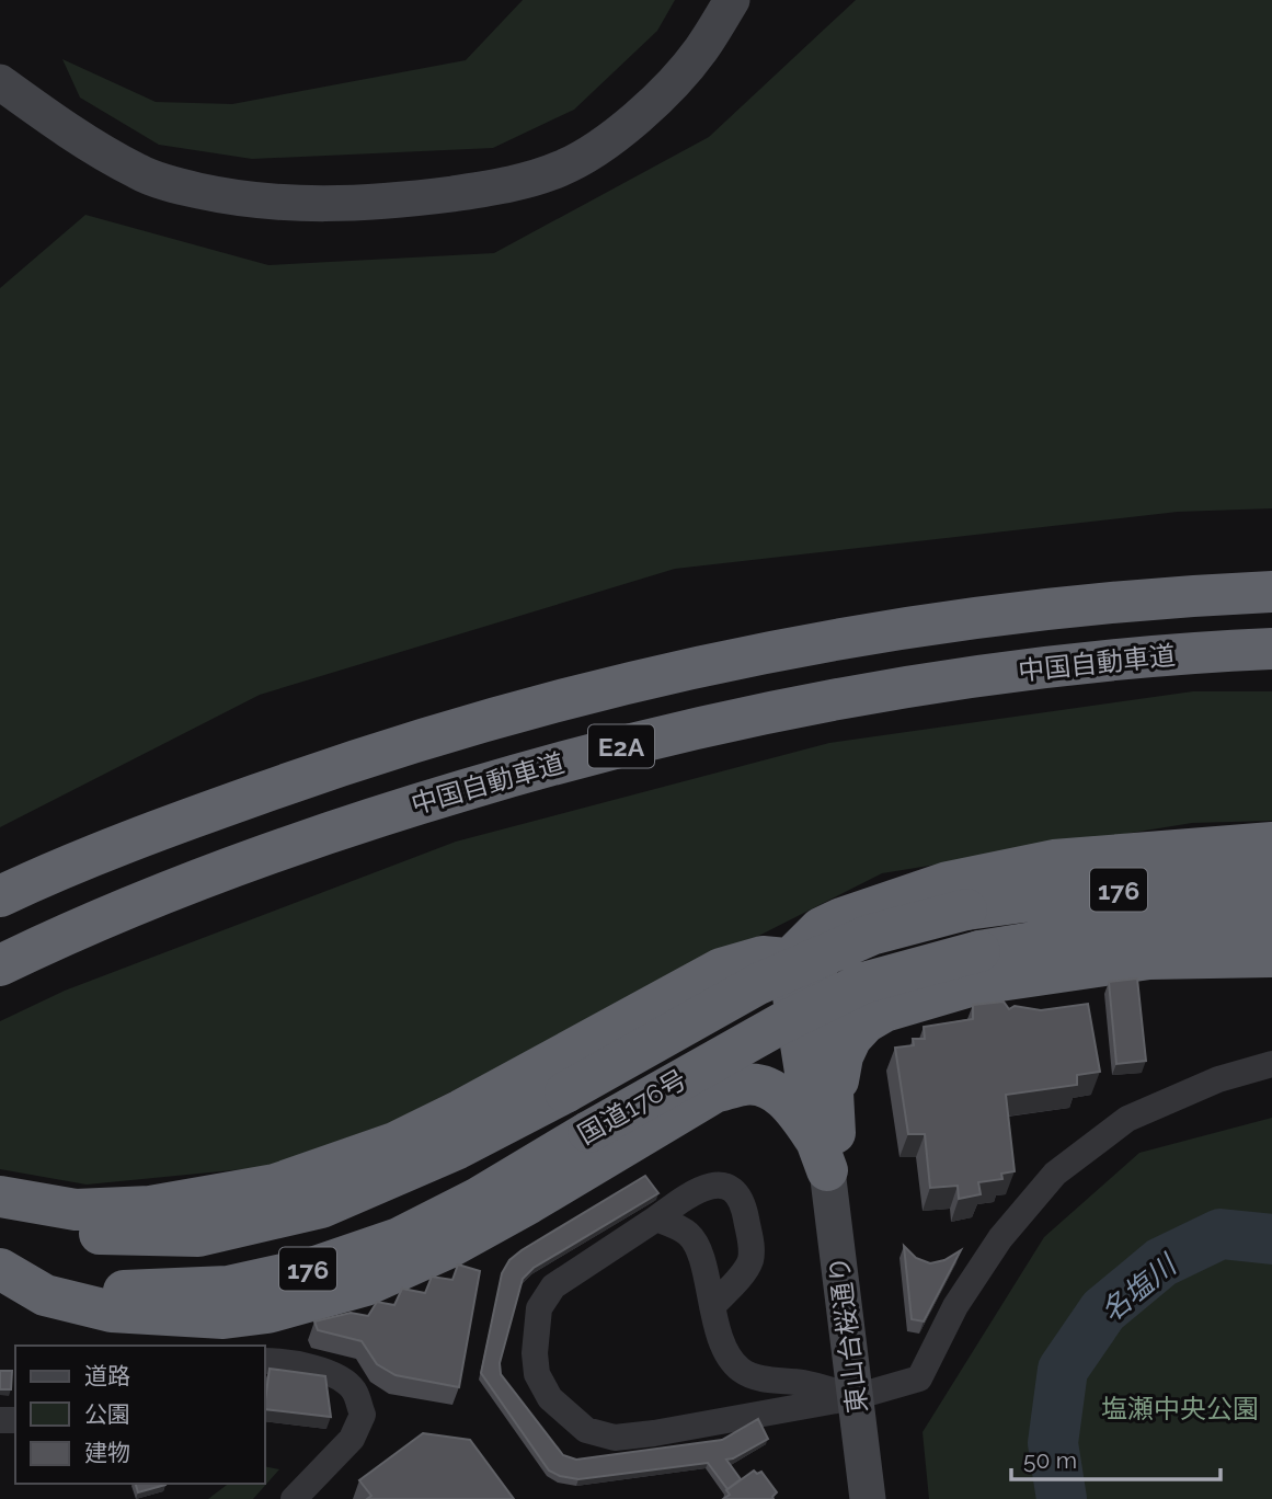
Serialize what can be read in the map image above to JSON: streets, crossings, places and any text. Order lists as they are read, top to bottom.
{
  "streets": {
    "highway": [
      "中国自動車道",
      "E2A",
      "176",
      "国道176号"
    ],
    "street": ["東山台桜通り"]
  },
  "water": ["名塩川"],
  "parks": ["塩瀬中央公園"],
  "legend": ["道路", "公園", "建物"],
  "scale_bar": "50 m"
}
